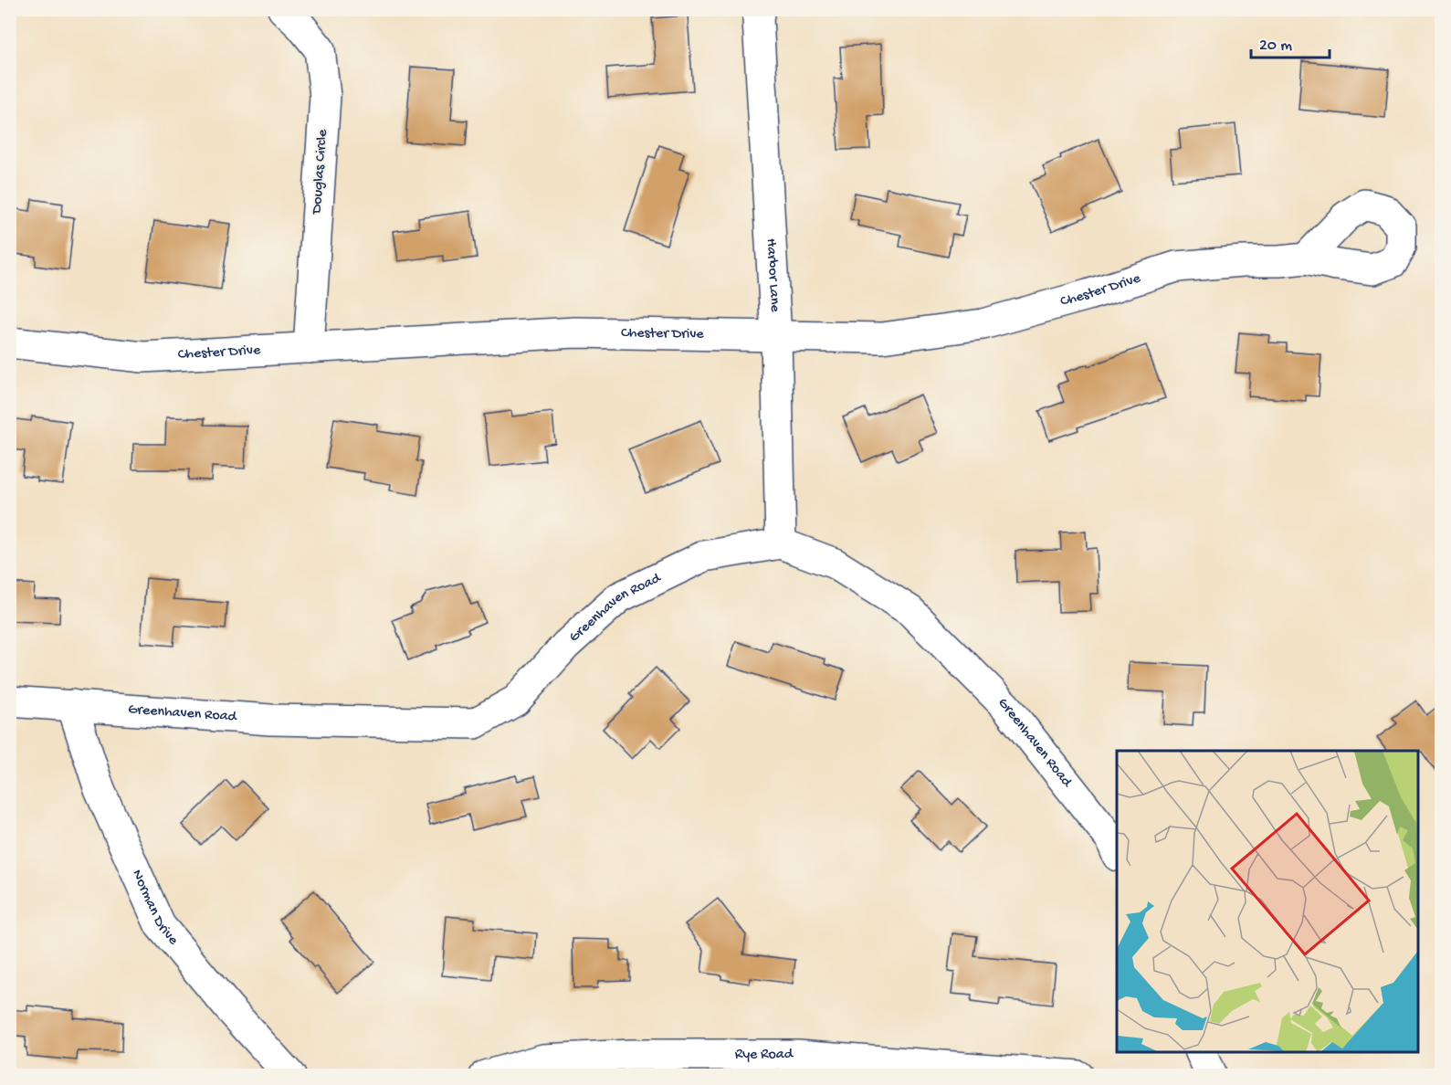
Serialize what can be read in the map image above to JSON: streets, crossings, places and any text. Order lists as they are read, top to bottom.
{
  "streets": {
    "street": [
      "Douglas Circle",
      "Harbor Lane",
      "Chester Drive",
      "Greenhaven Road",
      "Norman Drive",
      "Rye Road"
    ]
  },
  "crossings": [
    ["Douglas Circle", "Chester Drive"],
    ["Harbor Lane", "Chester Drive"],
    ["Harbor Lane", "Greenhaven Road"],
    ["Greenhaven Road", "Norman Drive"]
  ],
  "scale_bar": "20 m"
}
